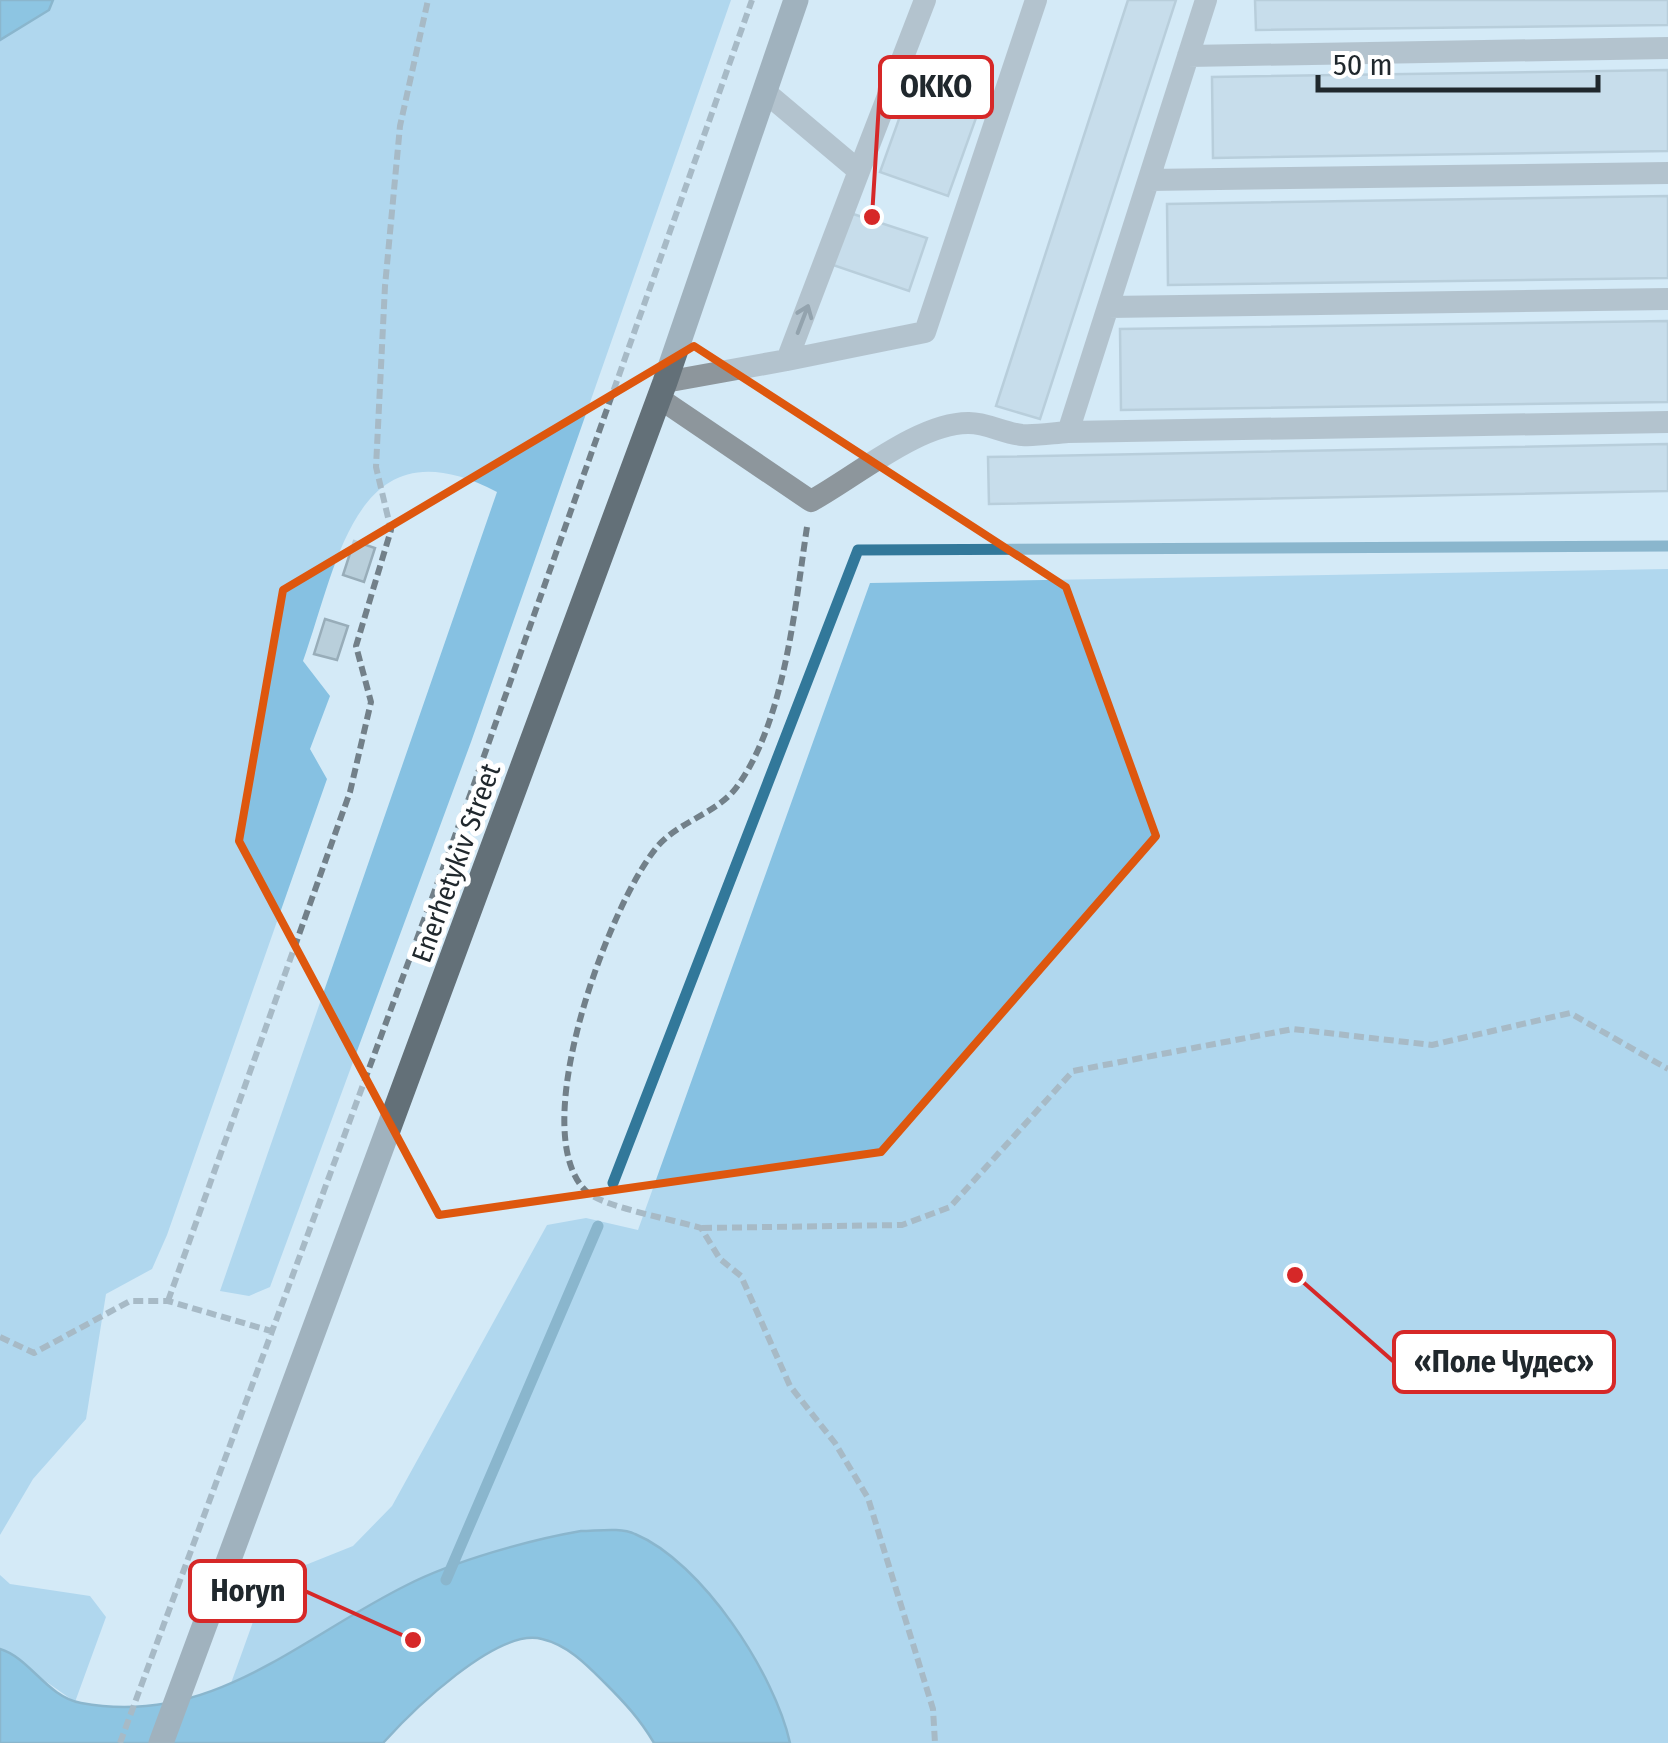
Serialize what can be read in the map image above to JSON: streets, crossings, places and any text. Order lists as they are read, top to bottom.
{
  "streets": {
    "main road": ["Enerhetykiv Street"]
  },
  "places": ["OKKO", "«Поле Чудес»", "Horyn"],
  "scale_bar": "50 m"
}
